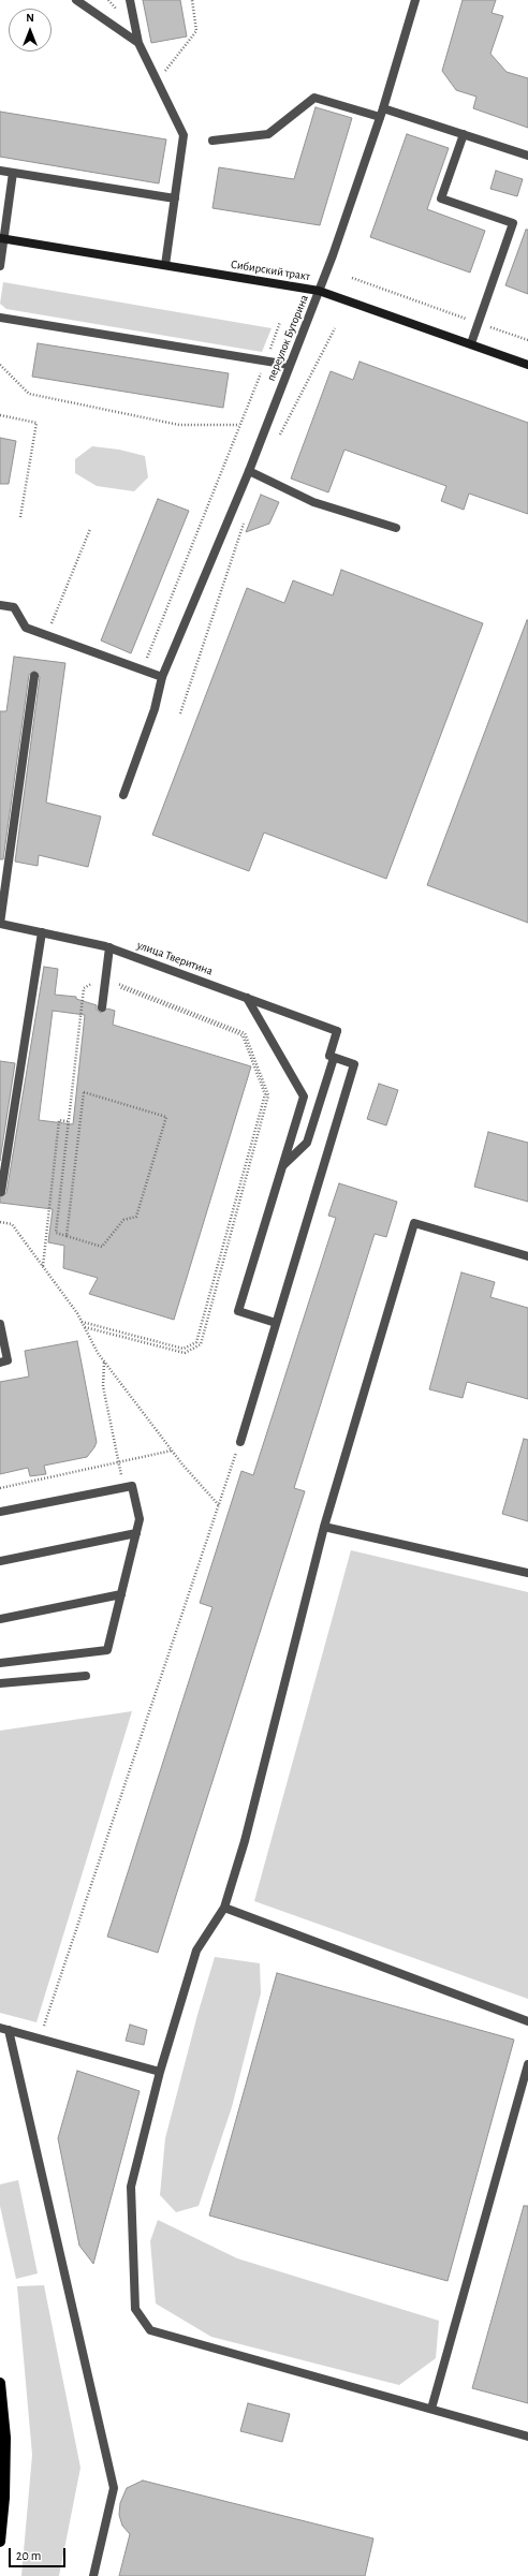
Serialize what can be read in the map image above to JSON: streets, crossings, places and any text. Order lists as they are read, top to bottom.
{
  "streets": {
    "main road": ["Сибирский тракт"],
    "street": ["переулок Буторина", "улица Тверитина"]
  },
  "crossings": [
    ["Сибирский тракт", "переулок Буторина"]
  ],
  "scale_bar": "20 m",
  "north": "top"
}
